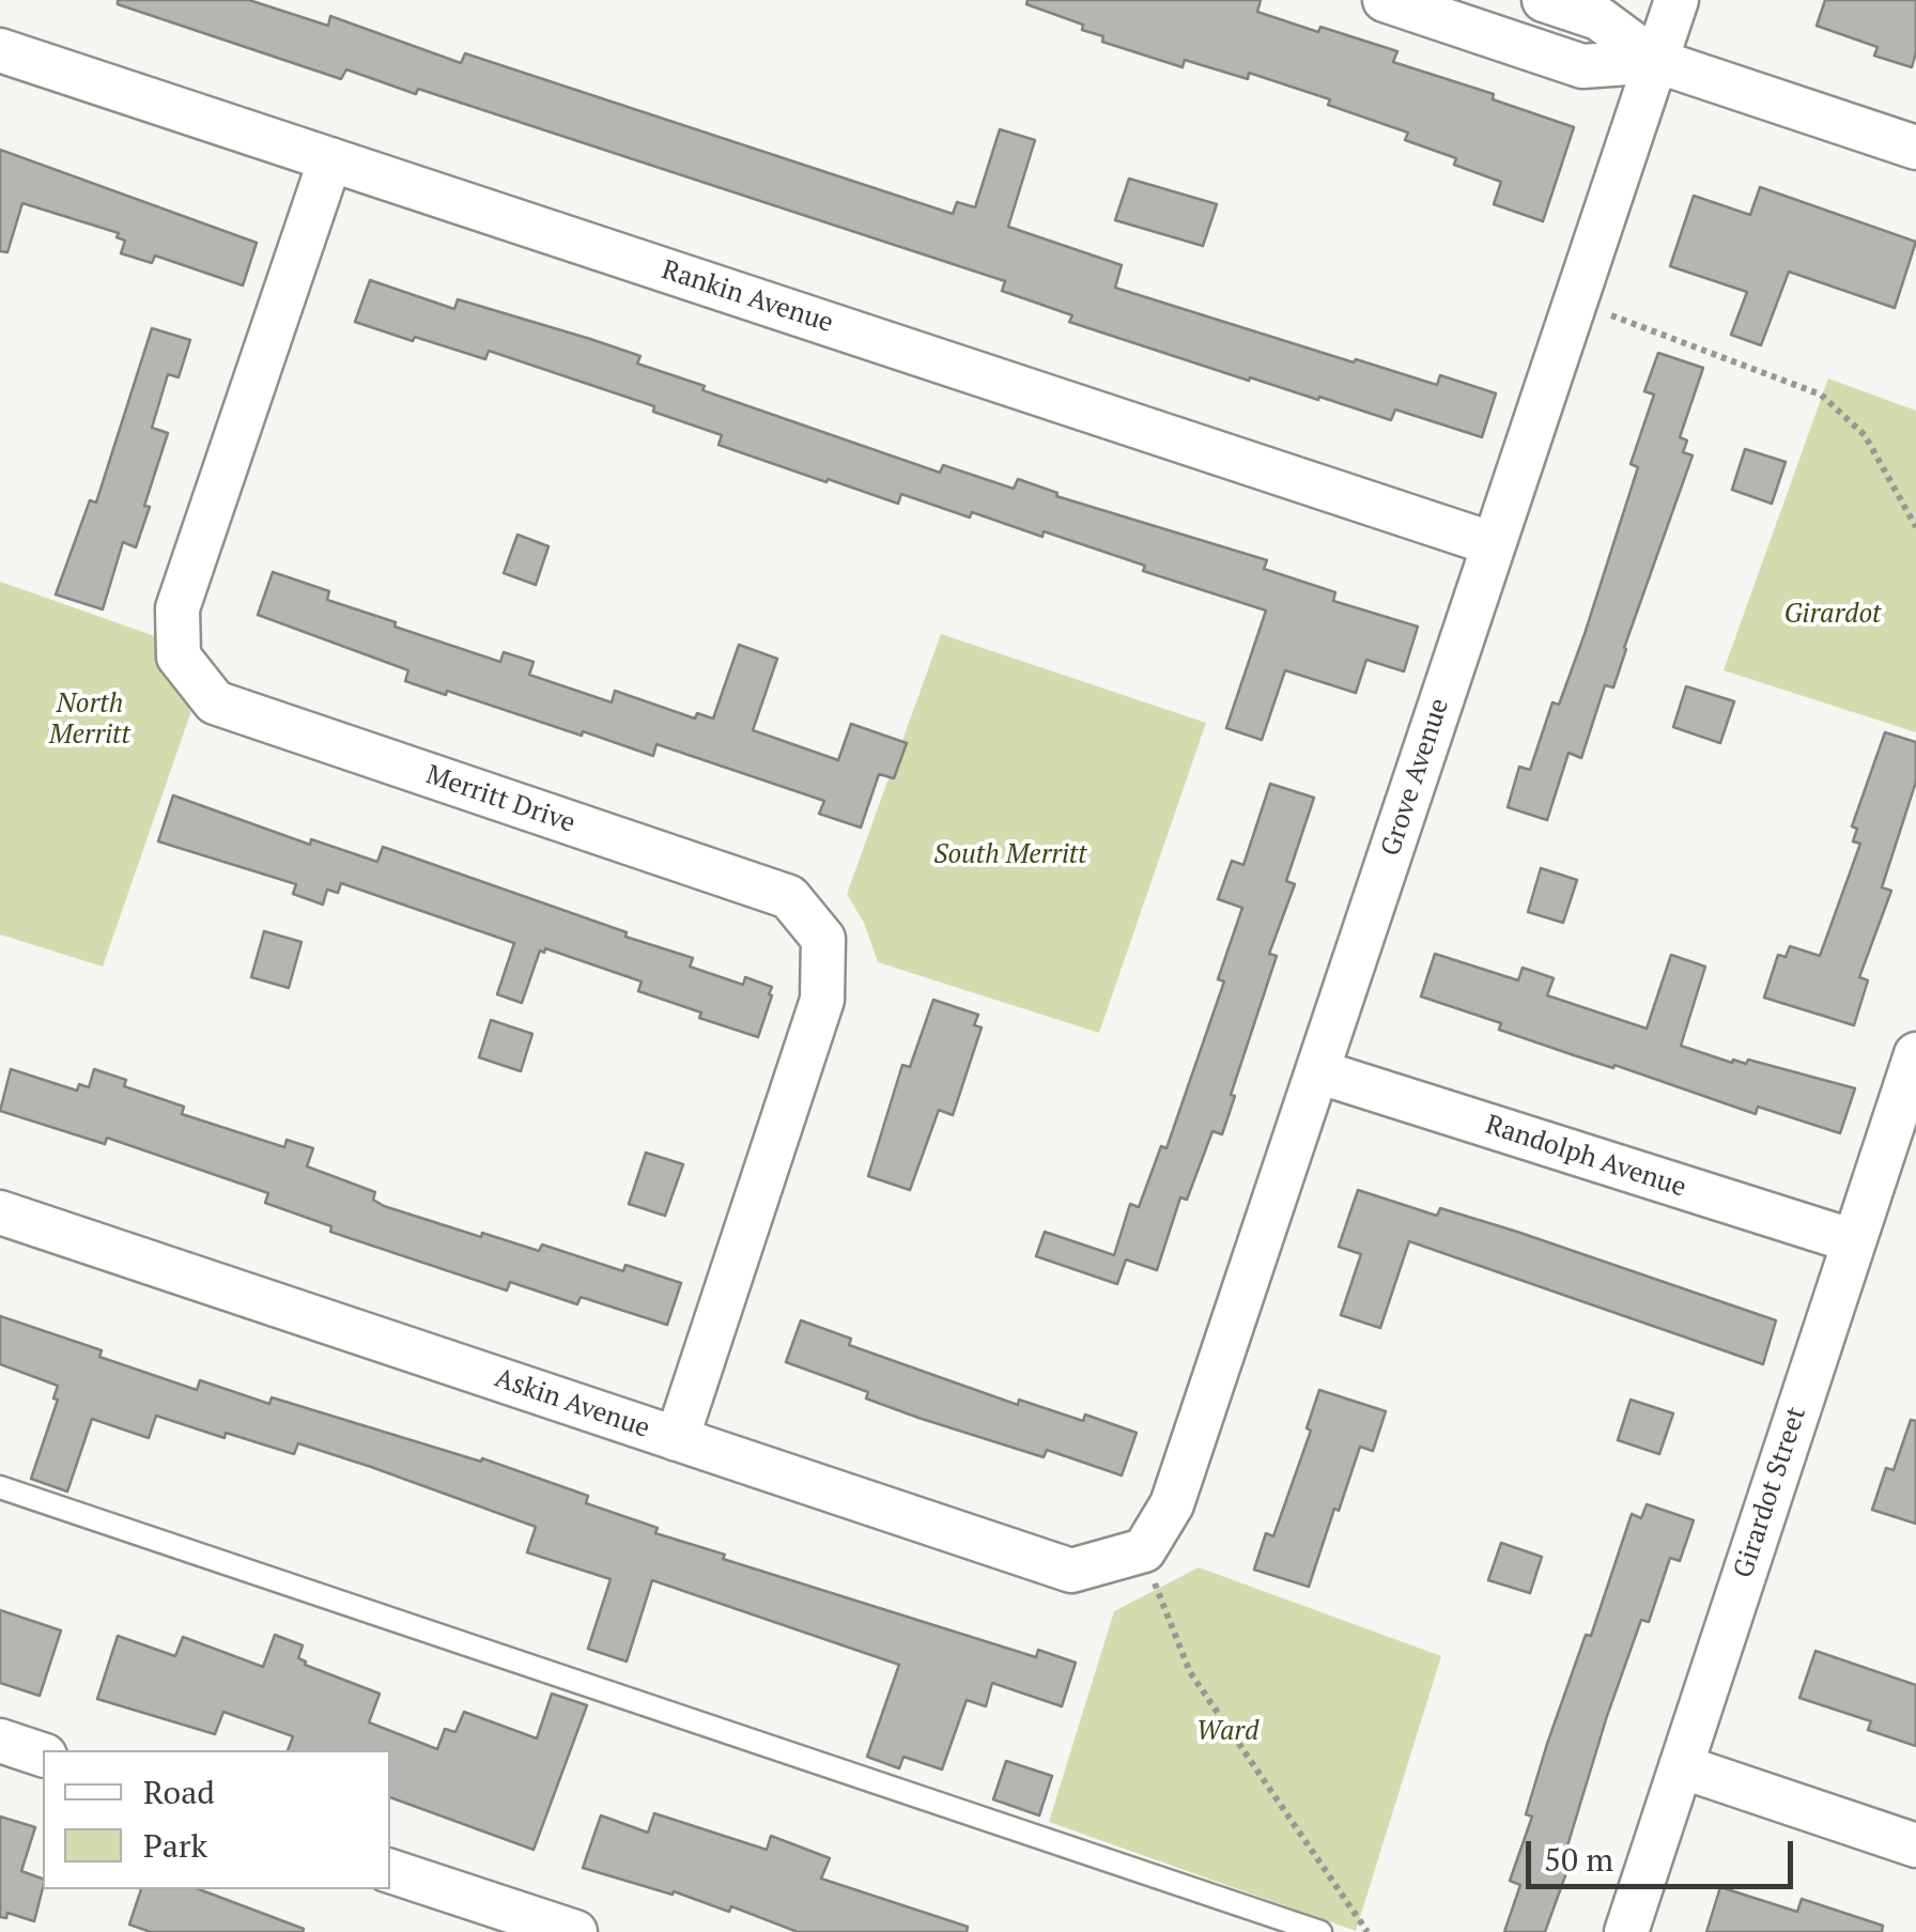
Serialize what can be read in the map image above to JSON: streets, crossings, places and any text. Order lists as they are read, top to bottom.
{
  "streets": {
    "street": [
      "Rankin Avenue",
      "Grove Avenue",
      "Merritt Drive",
      "Randolph Avenue",
      "Askin Avenue",
      "Girardot Street"
    ]
  },
  "crossings": [
    ["Rankin Avenue", "Grove Avenue"],
    ["Rankin Avenue", "Merritt Drive"],
    ["Grove Avenue", "Randolph Avenue"],
    ["Grove Avenue", "Askin Avenue"],
    ["Merritt Drive", "Askin Avenue"],
    ["Randolph Avenue", "Girardot Street"]
  ],
  "parks": [
    "Girardot",
    "North Merritt",
    "South Merritt",
    "Ward"
  ],
  "legend": ["Road", "Park"],
  "scale_bar": "50 m"
}
